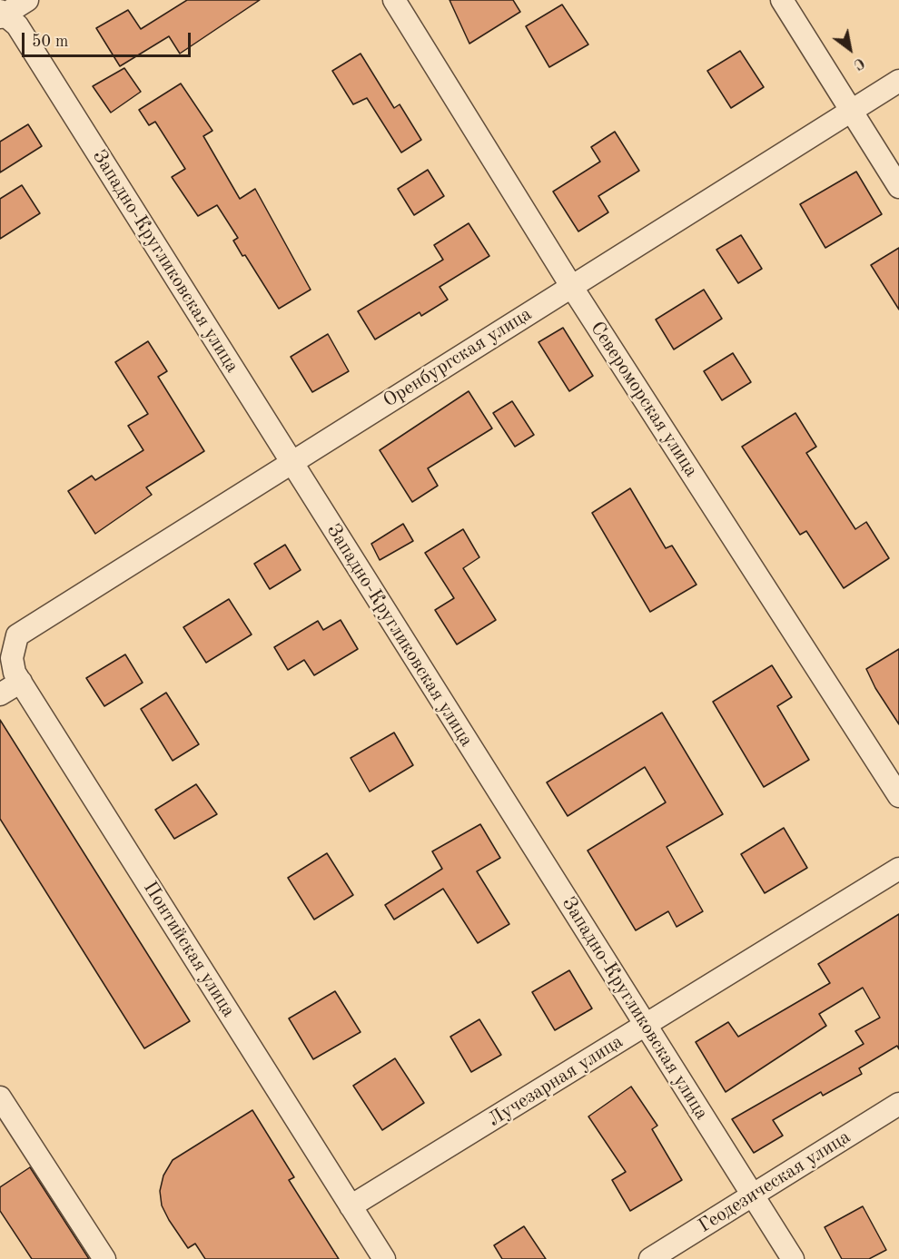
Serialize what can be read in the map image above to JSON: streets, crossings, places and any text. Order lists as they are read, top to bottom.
{
  "streets": {
    "street": [
      "Западно-Кругликовская улица",
      "Оренбургская улица",
      "Североморская улица",
      "Понтийская улица",
      "Лучезарная улица",
      "Геодезическая улица"
    ]
  },
  "crossings": [
    ["Западно-Кругликовская улица", "Оренбургская улица"],
    ["Западно-Кругликовская улица", "Лучезарная улица"],
    ["Западно-Кругликовская улица", "Геодезическая улица"],
    ["Оренбургская улица", "Североморская улица"],
    ["Оренбургская улица", "Понтийская улица"],
    ["Понтийская улица", "Лучезарная улица"]
  ],
  "scale_bar": "50 m",
  "north": "bottom right"
}
